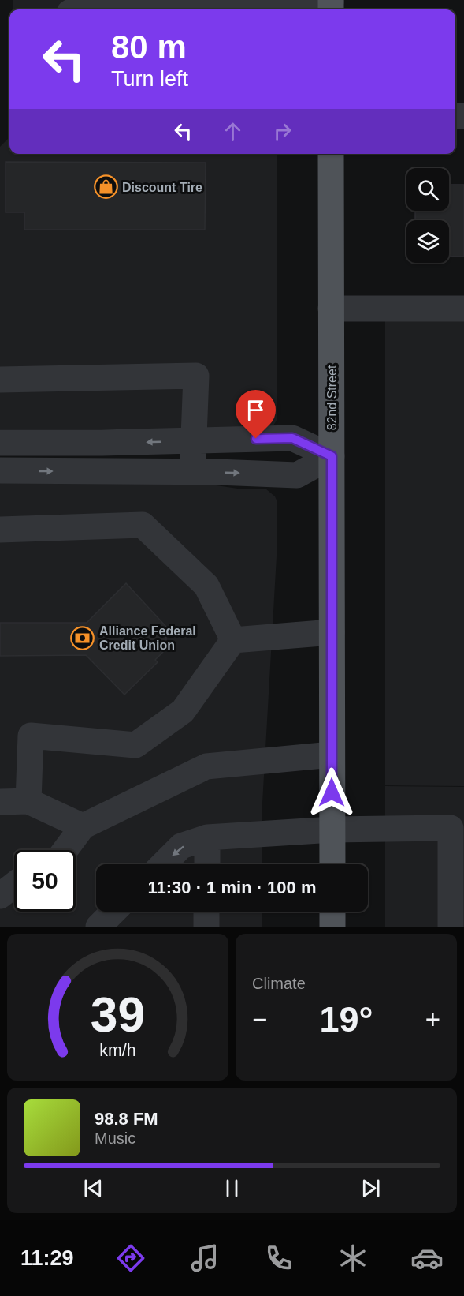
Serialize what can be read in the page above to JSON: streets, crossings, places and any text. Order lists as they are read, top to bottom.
{
  "streets": {
    "main road": ["82nd Street"]
  },
  "places": {
    "shop": ["Discount Tire"],
    "bank": ["Alliance Federal Credit Union"]
  },
  "page": {
    "turn": ["80 m", "Turn left"],
    "limit": "50",
    "trip": "11:30 · 1 min · 100 m",
    "tile": "Climate",
    "heat": ["−", "19°", "+"],
    "song": ["98.8 FM", "Music"],
    "tabs": "11:29",
    "gauge": ["39", "km/h"]
  }
}
